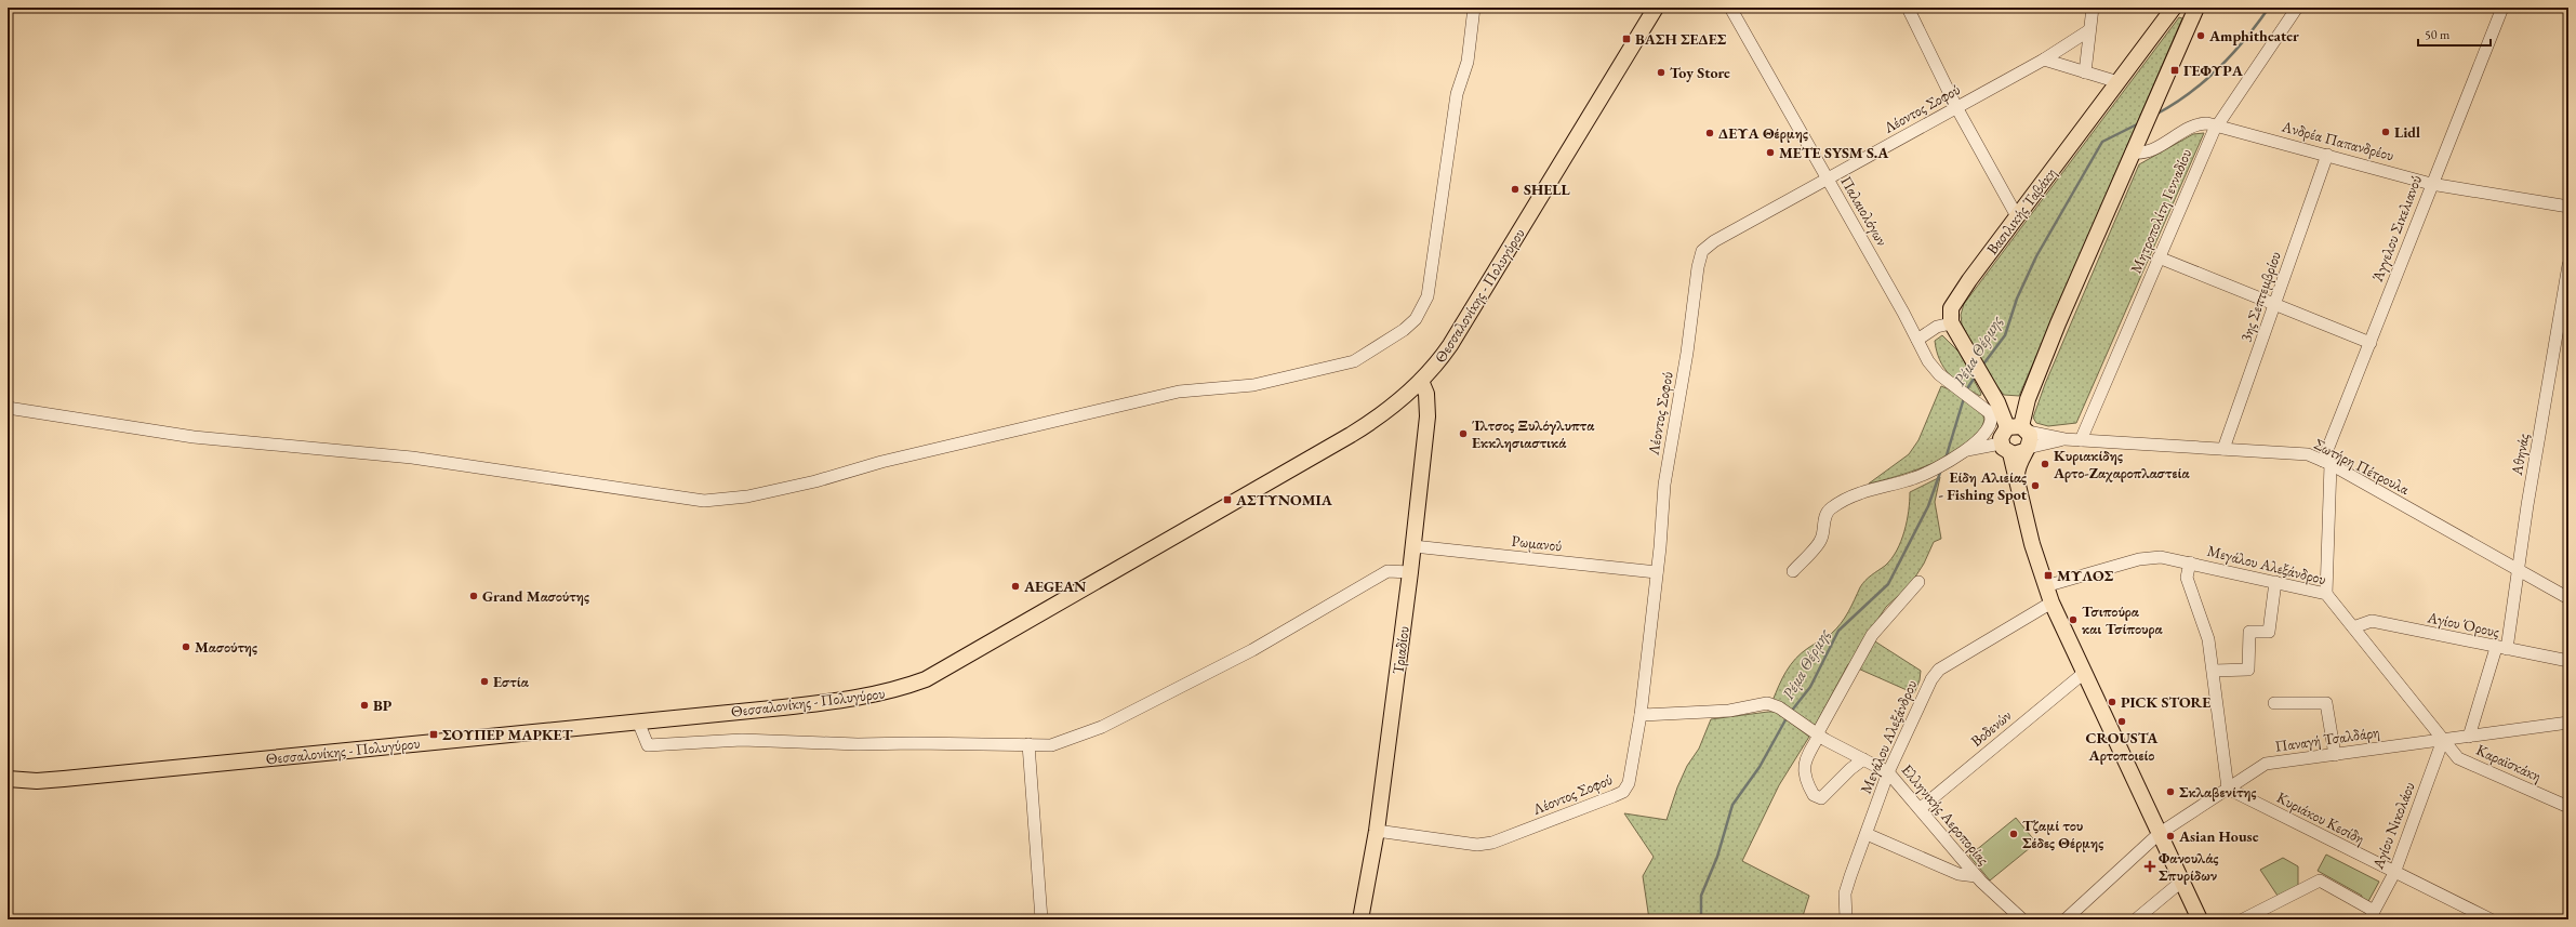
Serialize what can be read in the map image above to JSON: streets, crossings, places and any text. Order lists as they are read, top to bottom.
{
  "streets": {
    "main road": ["Βασιλικής Ταβάκη", "Θεσσαλονίκης - Πολυγύρου", "Τριαδίου"],
    "street": [
      "Λέοντος Σοφού",
      "Ανδρέα Παπανδρέου",
      "Παλαιολόγων",
      "Μητροπολίτη Γενναδίου",
      "Άγγελου Σικελιανού",
      "3ης Σεπτεμβρίου",
      "Αθηνάς",
      "Σωτήρη Πέτρουλα",
      "Ρωμανού",
      "Μεγάλου Αλεξάνδρου",
      "Αγίου Όρους",
      "Βοδενών",
      "Παναγή Τσαλδάρη",
      "Καραϊσκάκη",
      "Ελληνικής Αεροπορίας",
      "Κυριάκου Κεσίδη",
      "Αγίου Νικολάου"
    ]
  },
  "crossings": [
    ["Λέοντος Σοφού", "Παλαιολόγων"],
    ["Λέοντος Σοφού", "Ρωμανού"],
    ["Λέοντος Σοφού", "Τριαδίου"],
    ["Λέοντος Σοφού", "Ελληνικής Αεροπορίας"],
    ["Ανδρέα Παπανδρέου", "Μητροπολίτη Γενναδίου"],
    ["Ανδρέα Παπανδρέου", "Άγγελου Σικελιανού"],
    ["Ανδρέα Παπανδρέου", "3ης Σεπτεμβρίου"],
    ["Παλαιολόγων", "Σωτήρη Πέτρουλα"],
    ["Μητροπολίτη Γενναδίου", "Σωτήρη Πέτρουλα"],
    ["Άγγελου Σικελιανού", "Σωτήρη Πέτρουλα"],
    ["Άγγελου Σικελιανού", "Μεγάλου Αλεξάνδρου"],
    ["Θεσσαλονίκης - Πολυγύρου", "Τριαδίου"],
    ["3ης Σεπτεμβρίου", "Σωτήρη Πέτρουλα"],
    ["Αθηνάς", "Σωτήρη Πέτρουλα"],
    ["Αθηνάς", "Αγίου Όρους"],
    ["Αθηνάς", "Παναγή Τσαλδάρη"],
    ["Ρωμανού", "Τριαδίου"],
    ["Μεγάλου Αλεξάνδρου", "Αγίου Όρους"],
    ["Μεγάλου Αλεξάνδρου", "Παναγή Τσαλδάρη"],
    ["Μεγάλου Αλεξάνδρου", "Καραϊσκάκη"],
    ["Μεγάλου Αλεξάνδρου", "Ελληνικής Αεροπορίας"],
    ["Μεγάλου Αλεξάνδρου", "Αγίου Νικολάου"],
    ["Βοδενών", "Ελληνικής Αεροπορίας"],
    ["Παναγή Τσαλδάρη", "Καραϊσκάκη"],
    ["Παναγή Τσαλδάρη", "Κυριάκου Κεσίδη"],
    ["Παναγή Τσαλδάρη", "Αγίου Νικολάου"],
    ["Καραϊσκάκη", "Αγίου Νικολάου"],
    ["Κυριάκου Κεσίδη", "Αγίου Νικολάου"]
  ],
  "water": ["Ρέμα Θέρμης"],
  "places": {
    "other": [
      "Amphitheater",
      "Toy Store",
      "Lidl",
      "ΔΕΥΑ Θέρμης",
      "METE SYSM S.A",
      "SHELL",
      "Ίλτσος Ξυλόγλυπτα Εκκλησιαστικά",
      "Κυριακίδης Αρτο-Ζαχαροπλαστεία",
      "Είδη Αλιείας - Fishing Spot",
      "AEGEAN",
      "Grand Μασούτης",
      "Τσιπούρα και Τσίπουρα",
      "Μασούτης",
      "Εστία",
      "PICK STORE",
      "BP",
      "CROUSTA Αρτοποιείο",
      "Σκλαβενίτης",
      "Τζαμί του Σέδες Θέρμης",
      "Asian House"
    ],
    "transit": [
      "ΒΑΣΗ ΣΕΔΕΣ",
      "ΓΕΦΥΡΑ",
      "ΑΣΤΥΝΟΜΙΑ",
      "ΜΥΛΟΣ",
      "ΣΟΥΠΕΡ ΜΑΡΚΕΤ"
    ],
    "health": ["Φανουλάς Σπυρίδων"]
  },
  "scale_bar": "50 m"
}
